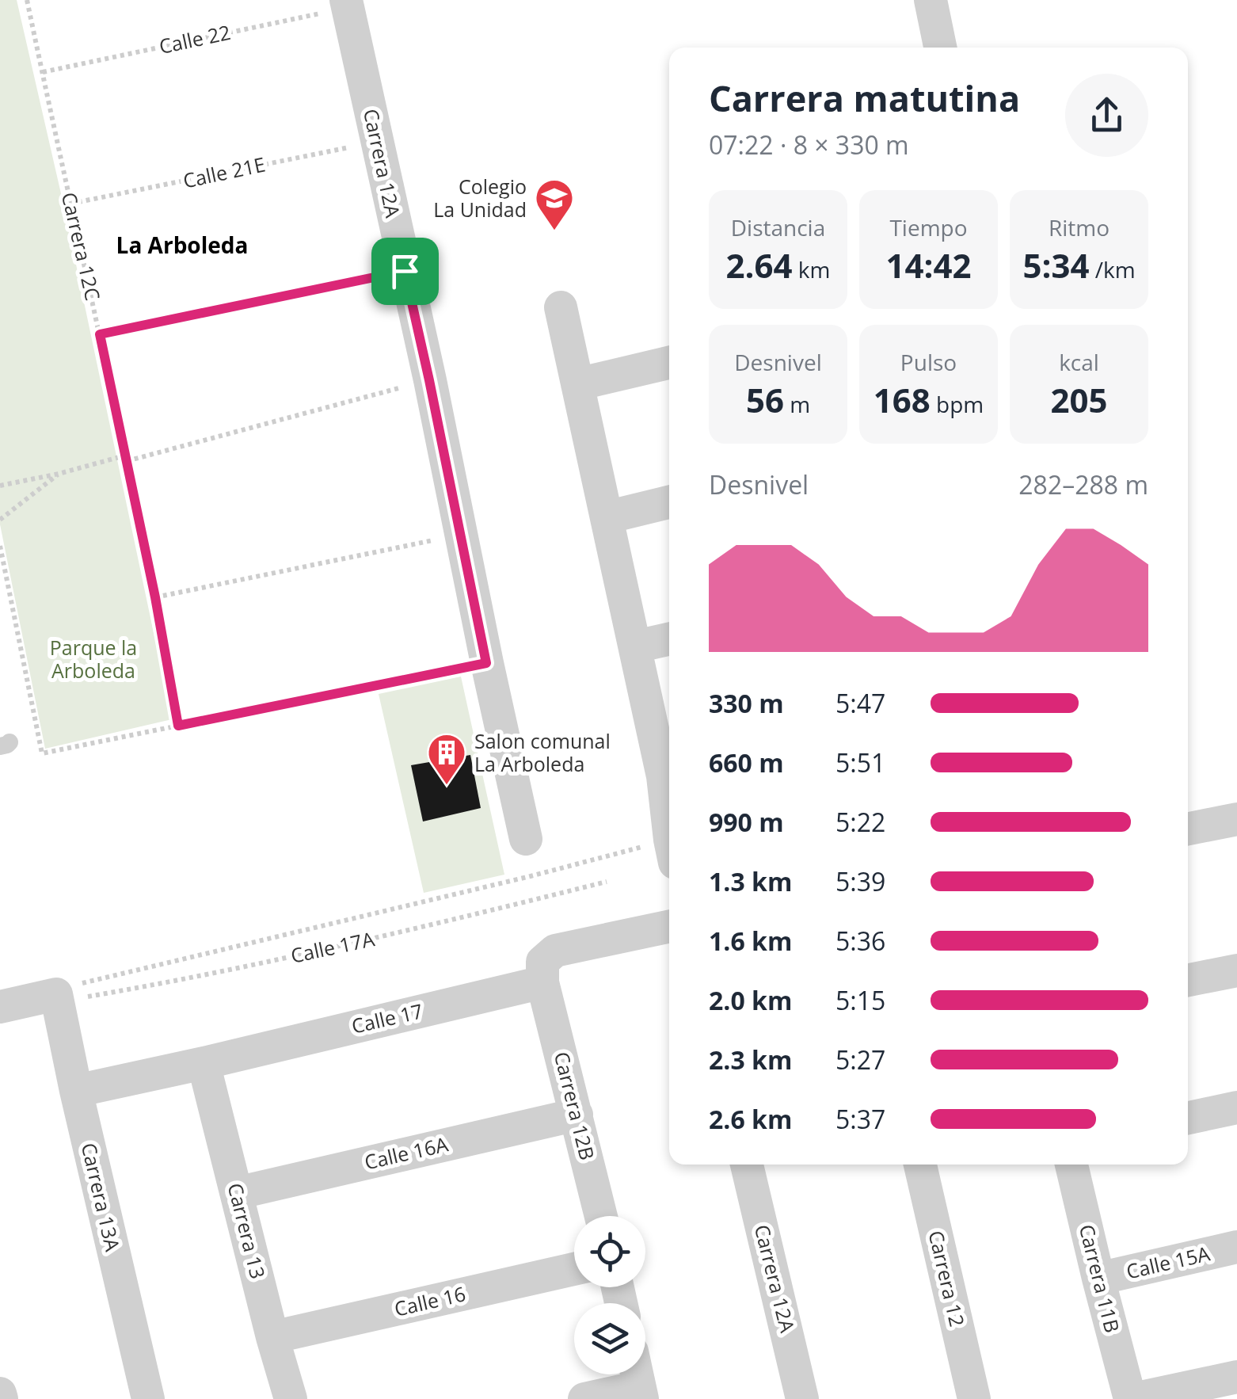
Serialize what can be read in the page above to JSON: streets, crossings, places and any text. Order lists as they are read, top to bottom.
{
  "streets": {
    "street": [
      "Carrera 12A",
      "Calle 17",
      "Carrera 12B",
      "Calle 16A",
      "Carrera 13A",
      "Carrera 13",
      "Calle 15A",
      "Carrera 12",
      "Carrera 11B",
      "Calle 16"
    ],
    "path": [
      "Calle 22",
      "Calle 21E",
      "Carrera 12C",
      "Calle 17A"
    ]
  },
  "crossings": [
    ["Calle 22", "Carrera 12A"],
    ["Calle 22", "Carrera 12C"],
    ["Carrera 12A", "Calle 21E"],
    ["Calle 21E", "Carrera 12C"],
    ["Calle 17A", "Carrera 13A"],
    ["Calle 17", "Carrera 12B"],
    ["Calle 17", "Carrera 13A"],
    ["Calle 17", "Carrera 13"],
    ["Carrera 12B", "Calle 16A"],
    ["Calle 16A", "Carrera 13"],
    ["Carrera 13", "Calle 16"],
    ["Calle 15A", "Carrera 11B"]
  ],
  "districts": ["La Arboleda"],
  "parks": ["Parque la Arboleda"],
  "places": {
    "school or university": ["Colegio La Unidad"],
    "building": ["Salon comunal La Arboleda"]
  },
  "page": {
    "heading": ["Carrera matutina", "07:22 · 8 × 330 m"],
    "stats": [
      ["Distancia", "2.64 km"],
      ["Tiempo", "14:42"],
      ["Ritmo", "5:34 /km"],
      ["Desnivel", "56 m"],
      ["Pulso", "168 bpm"],
      ["kcal", "205"]
    ],
    "chart": ["Desnivel", "282–288 m"],
    "list": [
      {
        "name": "330 m",
        "note": "5:47"
      },
      {
        "name": "660 m",
        "note": "5:51"
      },
      {
        "name": "990 m",
        "note": "5:22"
      },
      {
        "name": "1.3 km",
        "note": "5:39"
      },
      {
        "name": "1.6 km",
        "note": "5:36"
      },
      {
        "name": "2.0 km",
        "note": "5:15"
      },
      {
        "name": "2.3 km",
        "note": "5:27"
      },
      {
        "name": "2.6 km",
        "note": "5:37"
      }
    ]
  }
}
